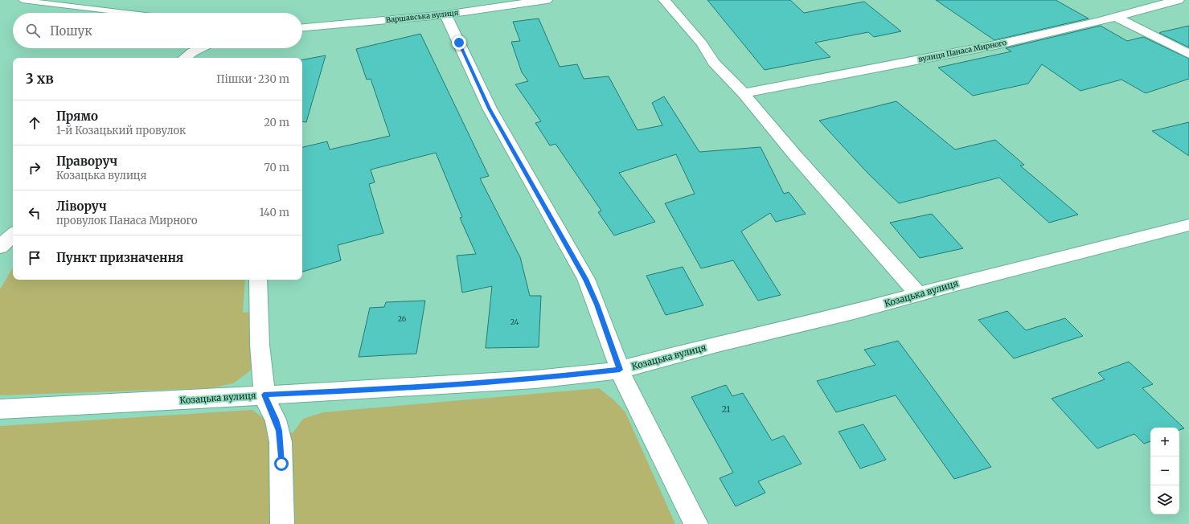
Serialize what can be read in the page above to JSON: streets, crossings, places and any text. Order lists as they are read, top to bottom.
{
  "streets": {
    "street": ["Варшавська вулиця", "вулиця Панаса Мирного", "Козацька вулиця"]
  },
  "house_numbers": ["26", "24", "21"],
  "page": {
    "search": "Пошук",
    "heading": ["3 хв", "Пішки · 230 m"],
    "list": [
      ["Прямо", "1-й Козацький провулок", "20 m"],
      ["Праворуч", "Козацька вулиця", "70 m"],
      ["Ліворуч", "провулок Панаса Мирного", "140 m"],
      "Пункт призначення"
    ],
    "map_buttons": ["+", "−"]
  }
}
